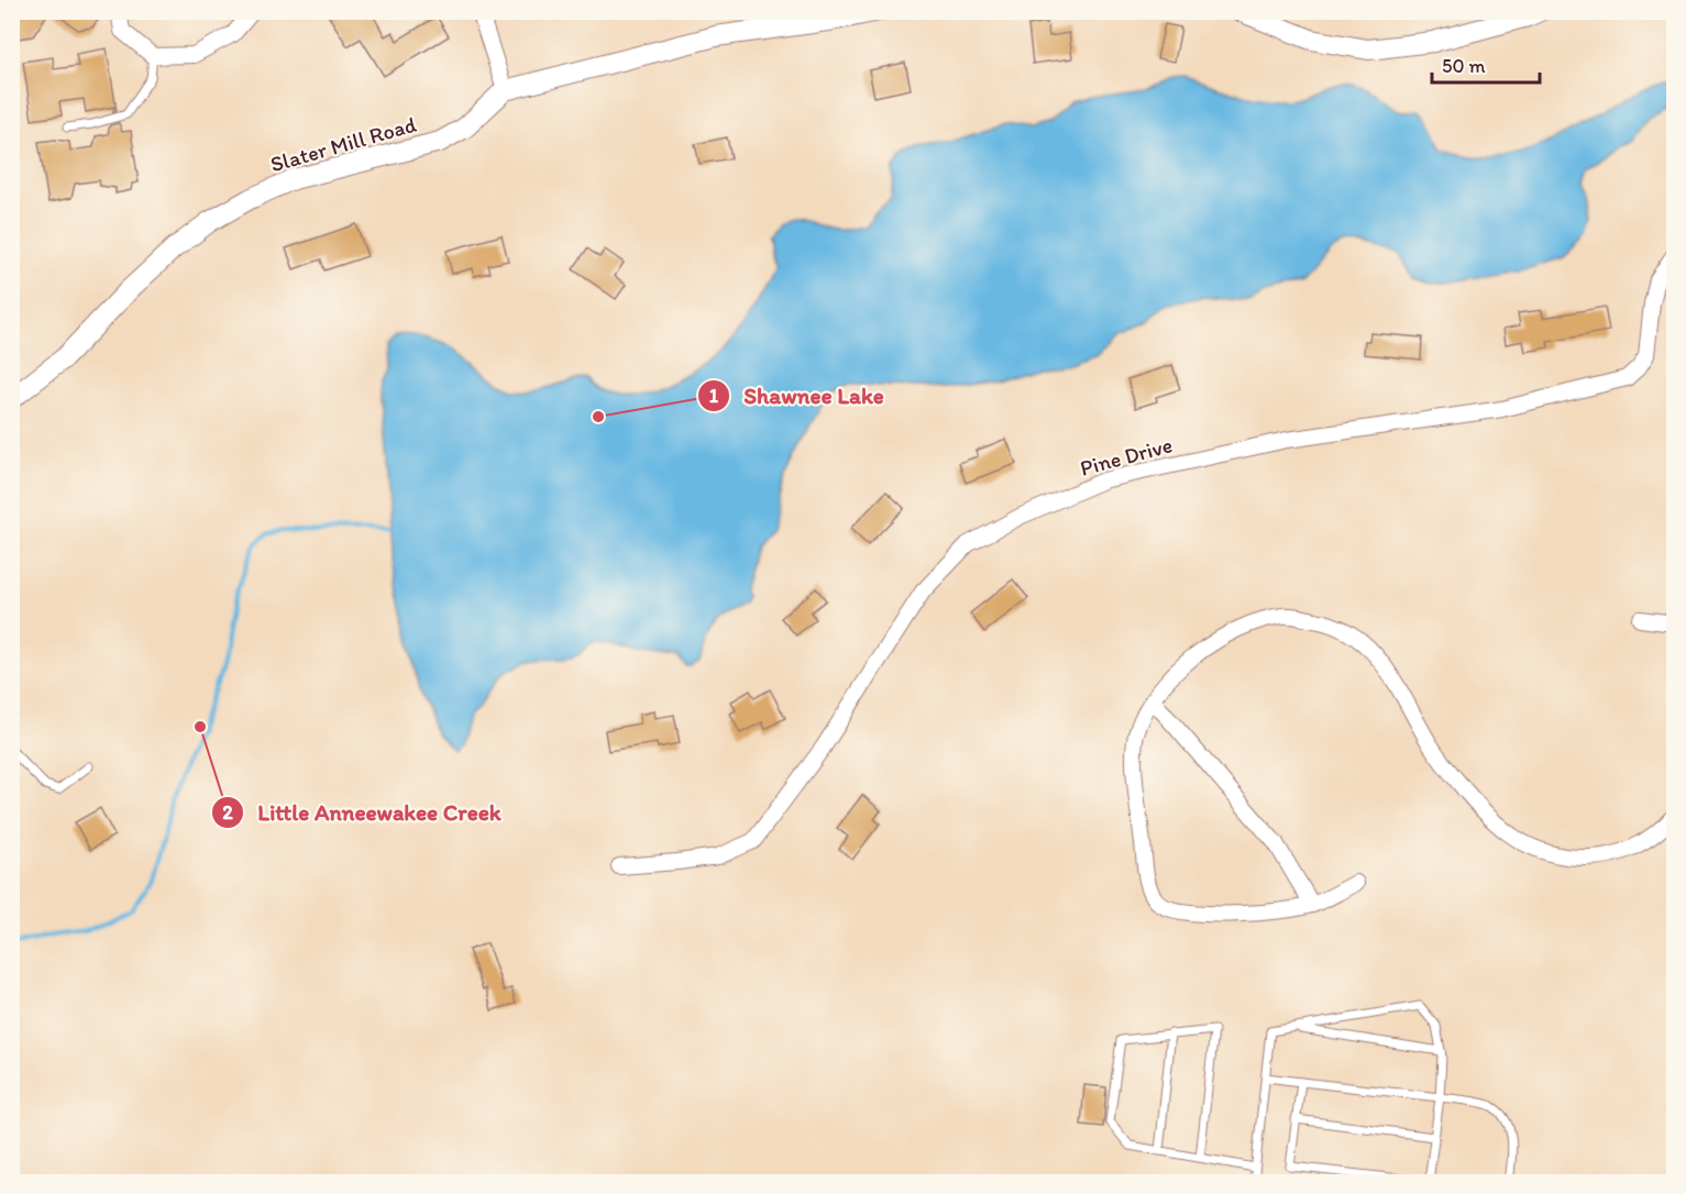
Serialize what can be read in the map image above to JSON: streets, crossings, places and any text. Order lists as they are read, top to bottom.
{
  "streets": {
    "street": ["Slater Mill Road", "Pine Drive"]
  },
  "places": ["Shawnee Lake", "Little Anneewakee Creek"],
  "scale_bar": "50 m"
}
